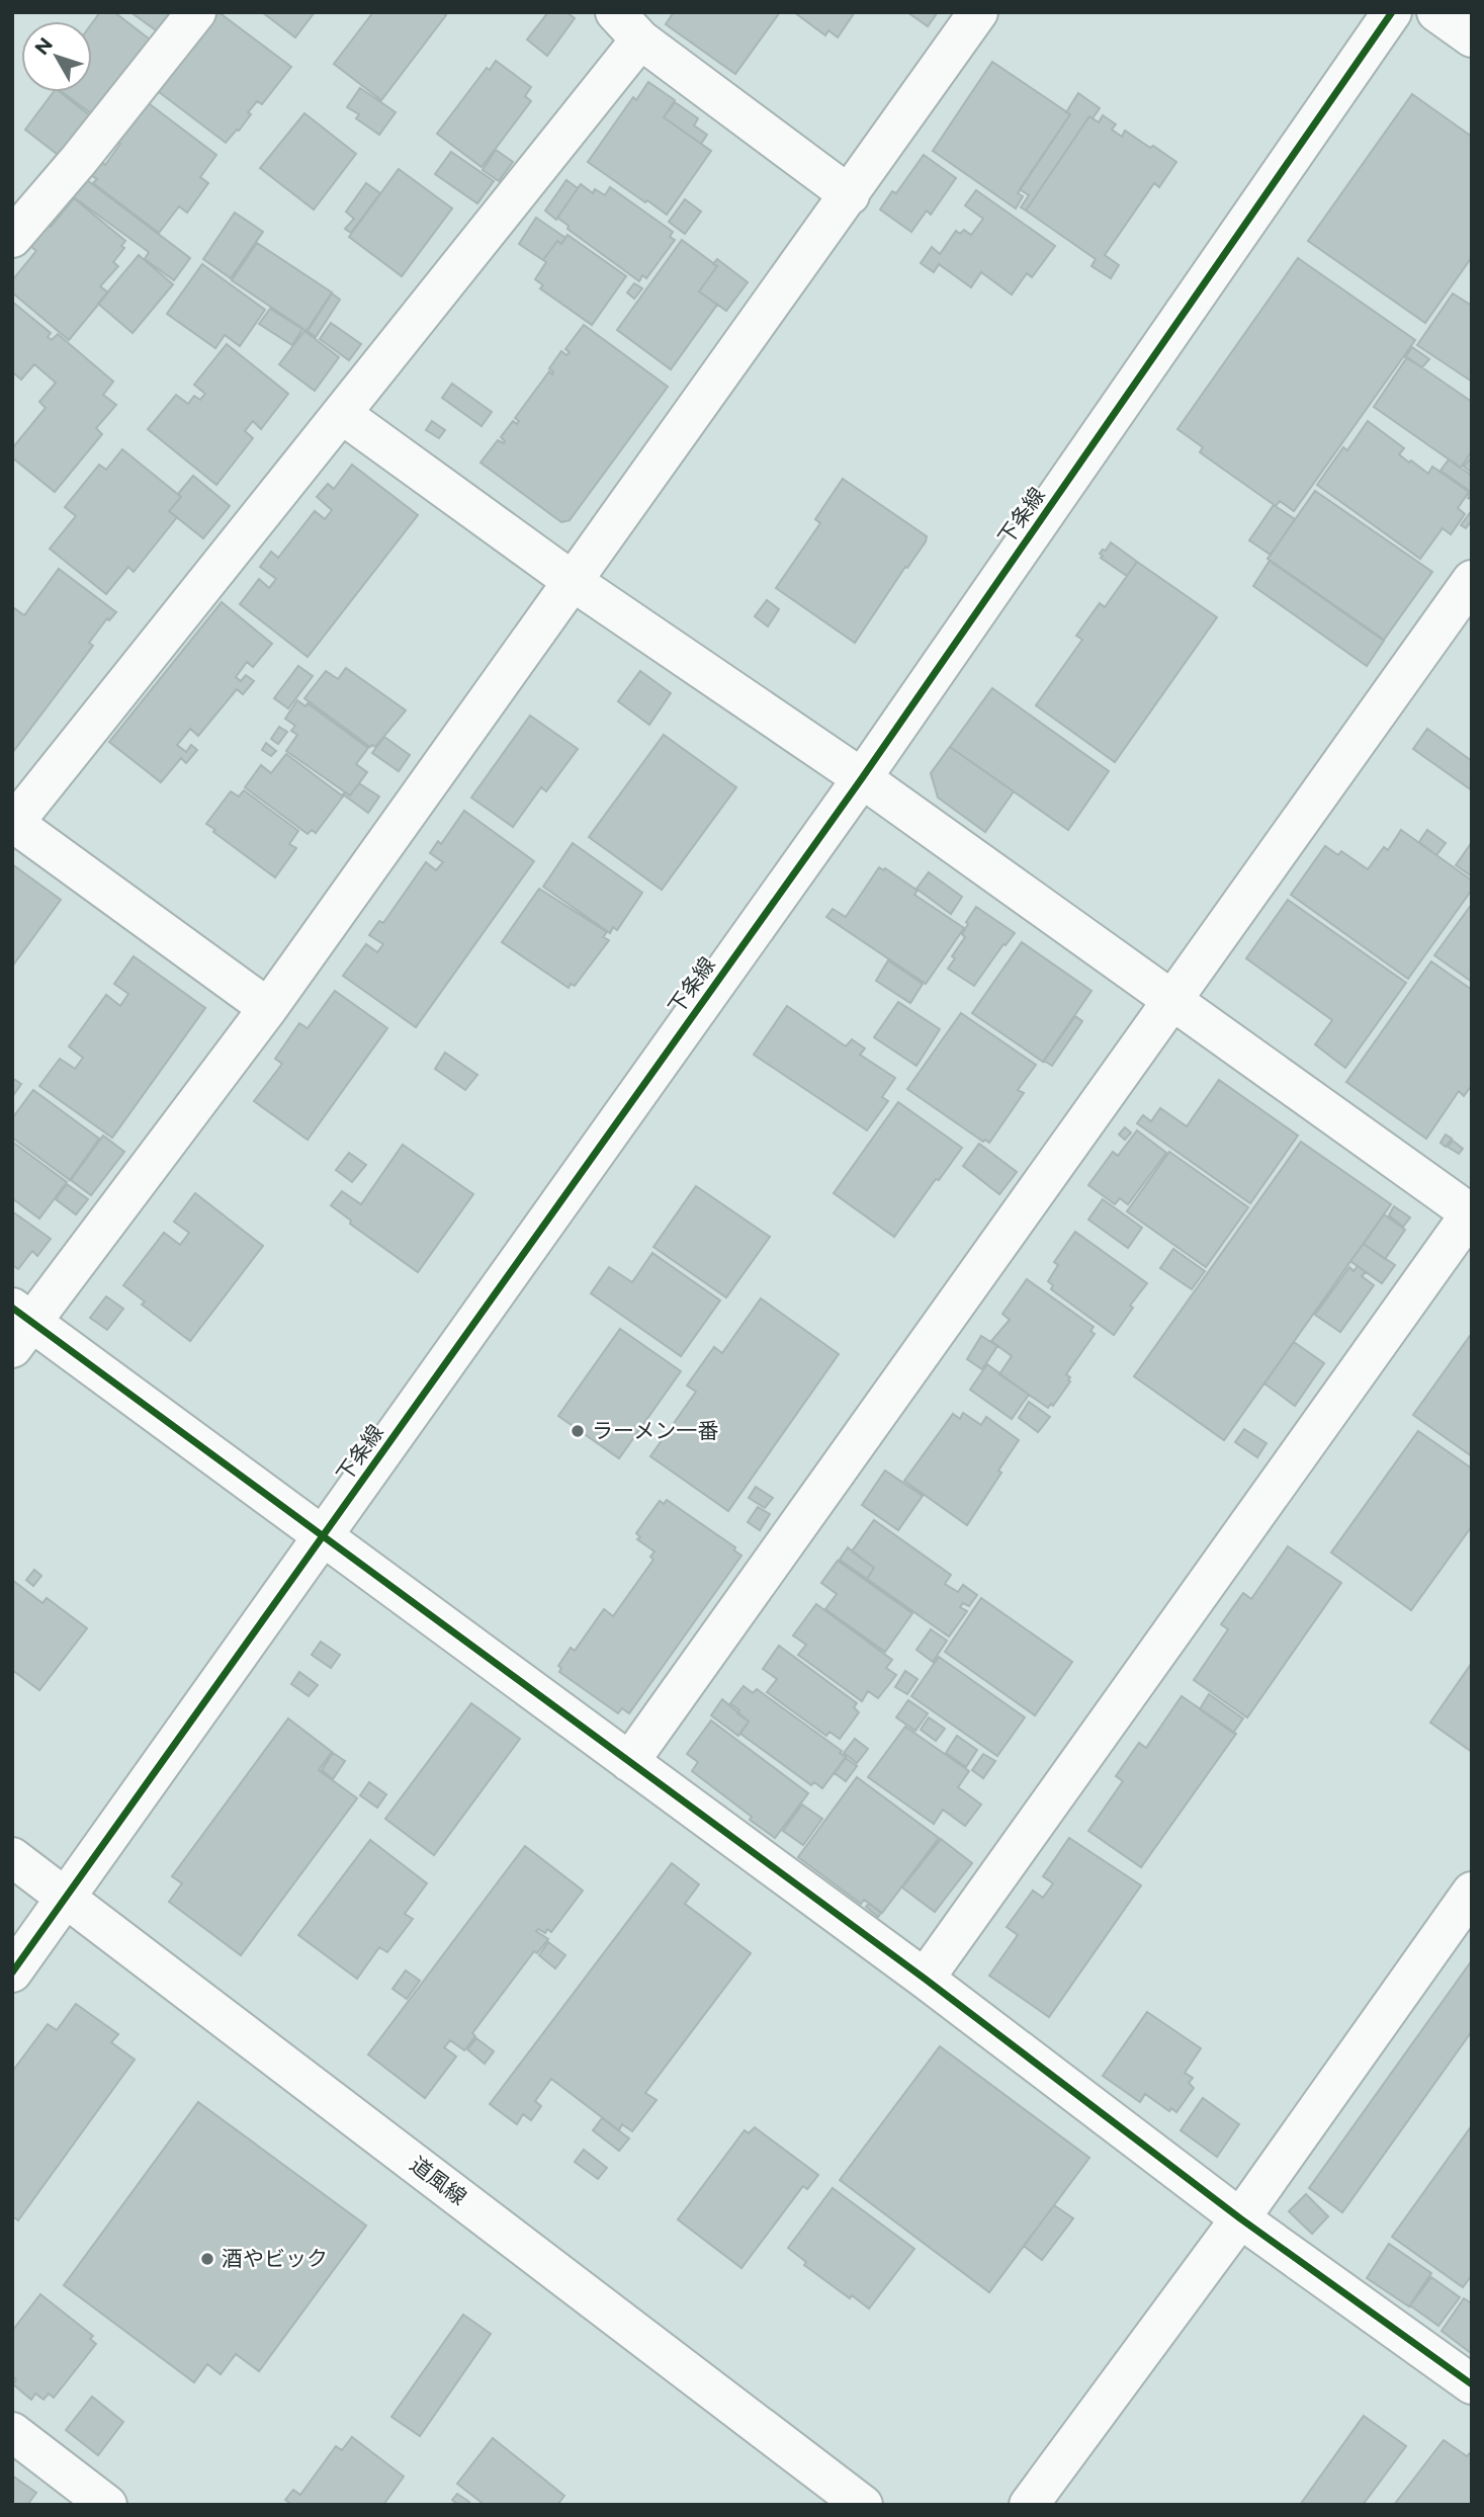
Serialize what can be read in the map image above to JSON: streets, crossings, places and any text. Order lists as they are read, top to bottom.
{
  "streets": {
    "street": ["下条線", "道風線"]
  },
  "crossings": [
    ["下条線", "道風線"]
  ],
  "places": ["ラーメン一番", "酒やビック"],
  "north": "top left"
}
